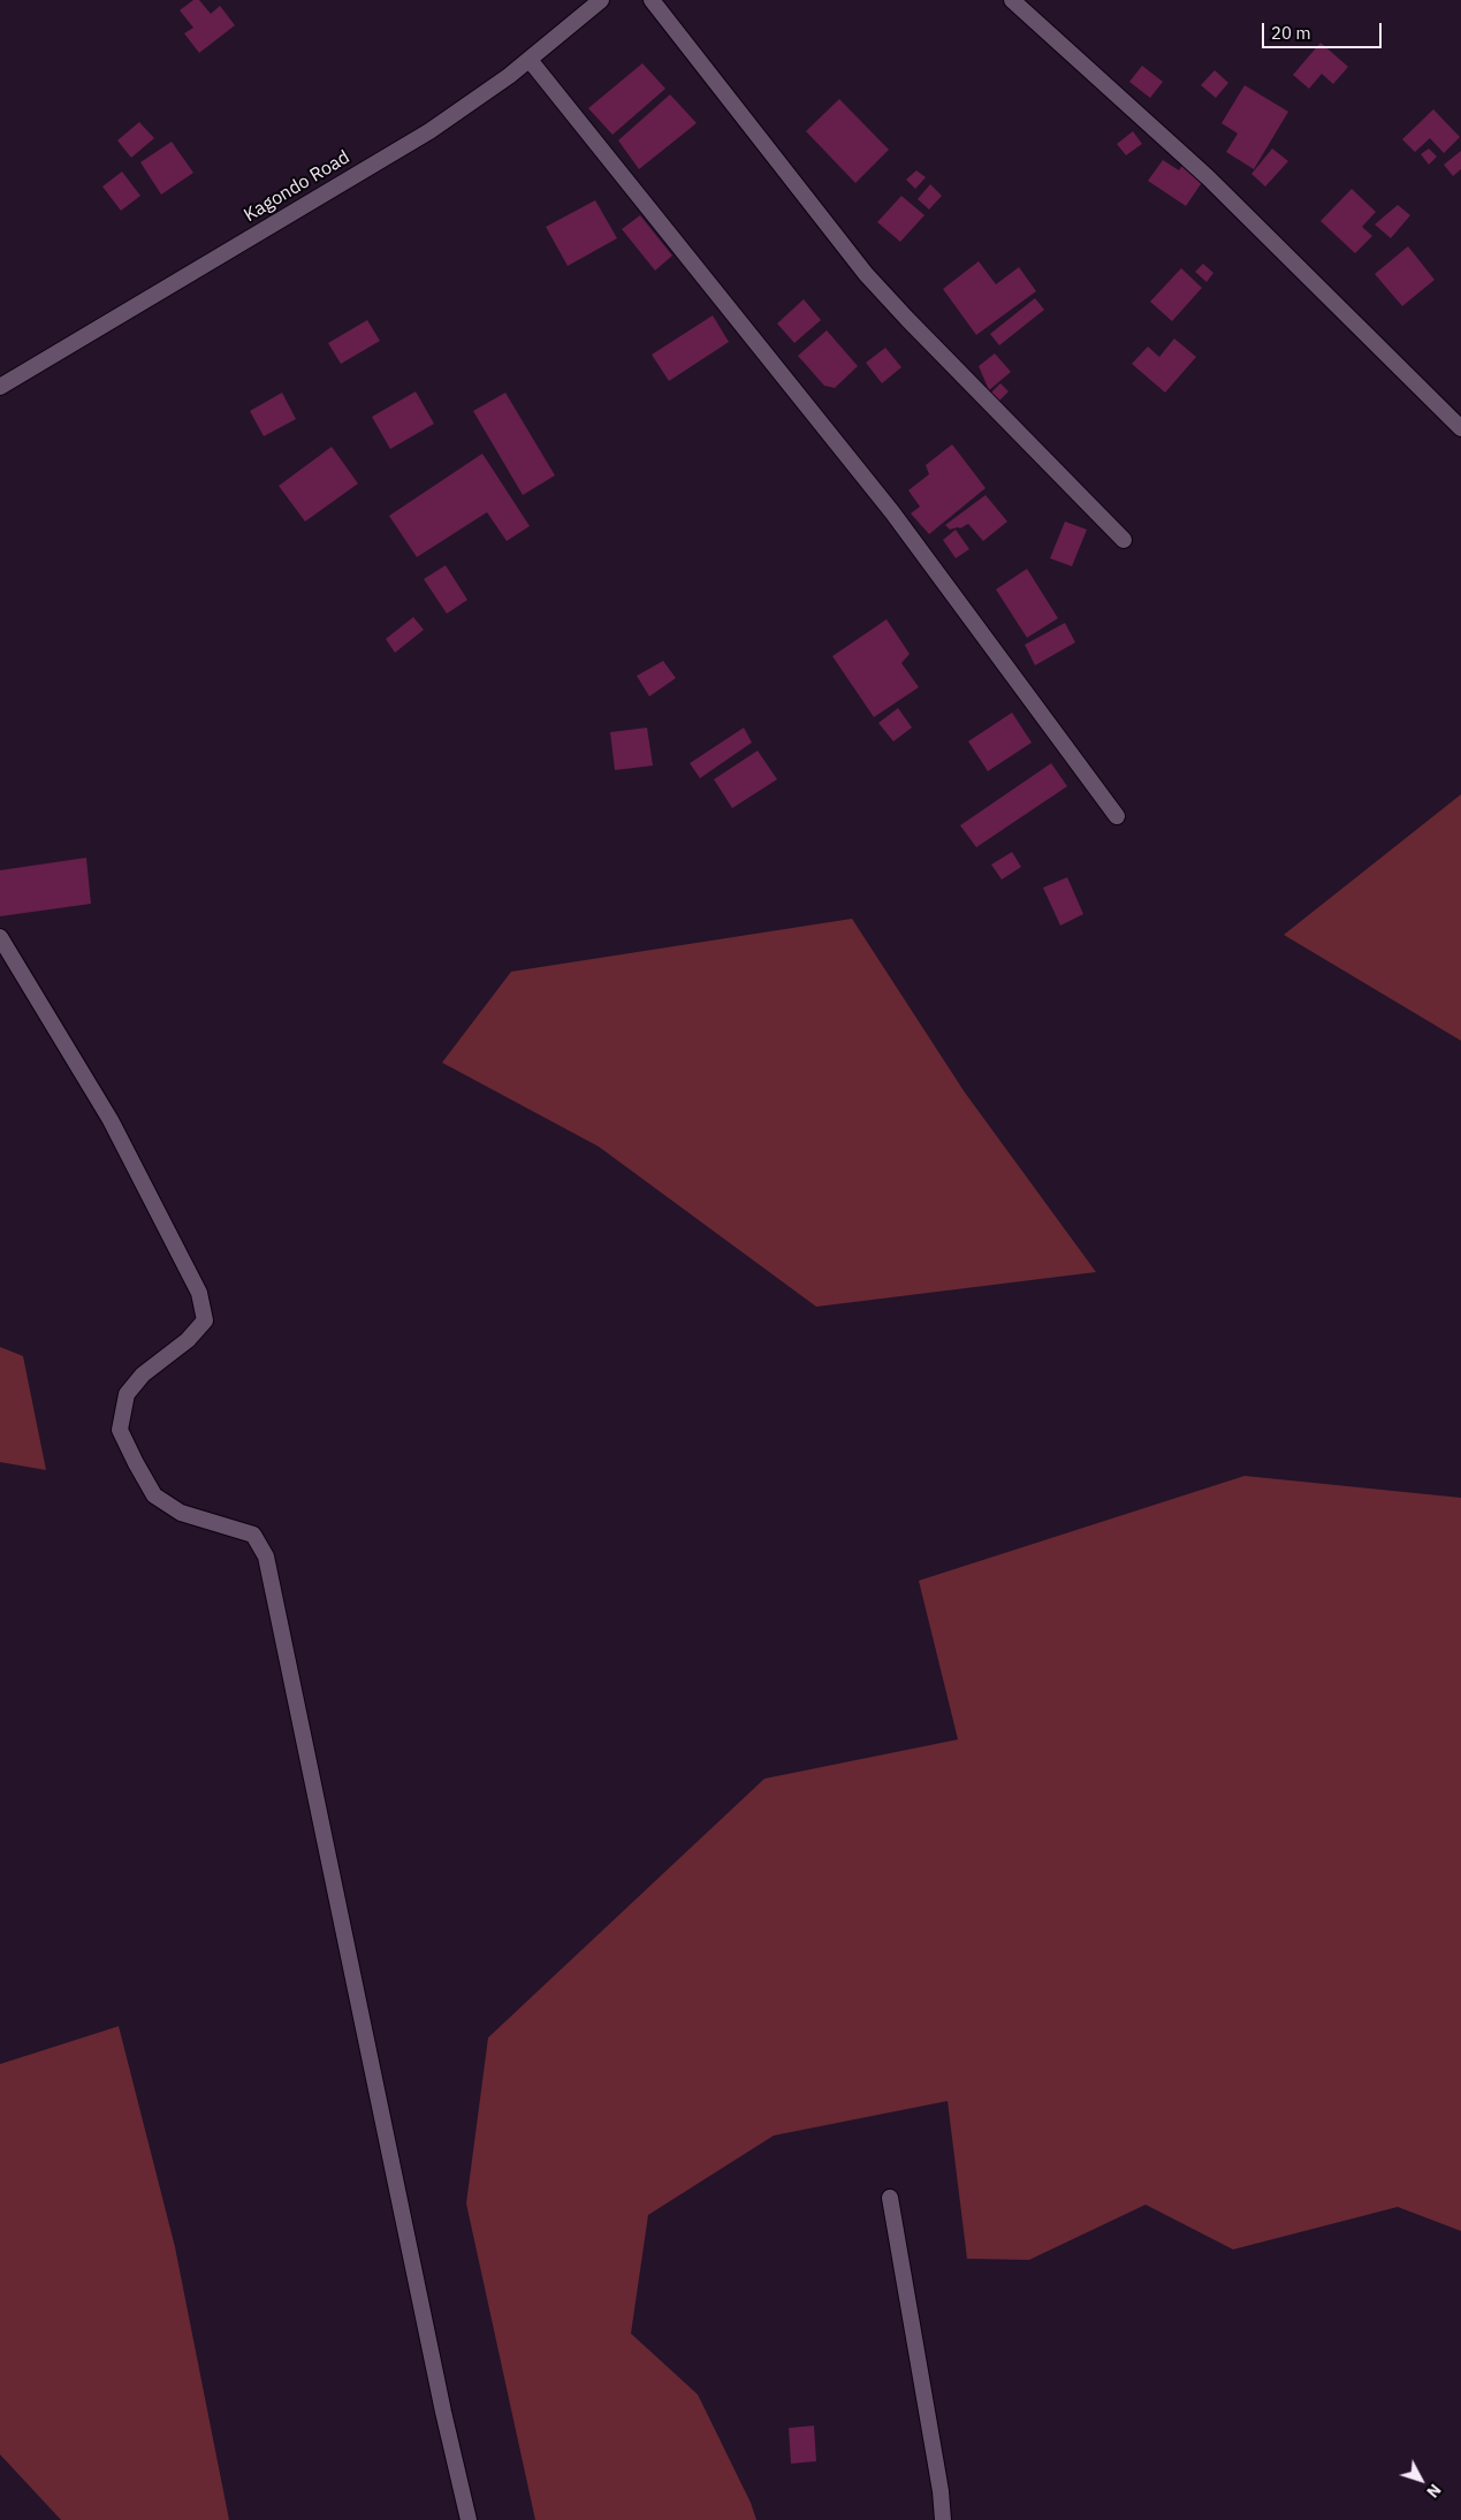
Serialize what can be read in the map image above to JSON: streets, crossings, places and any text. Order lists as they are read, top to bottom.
{
  "streets": {
    "street": ["Kagondo Road"]
  },
  "scale_bar": "20 m",
  "north": "bottom right"
}
